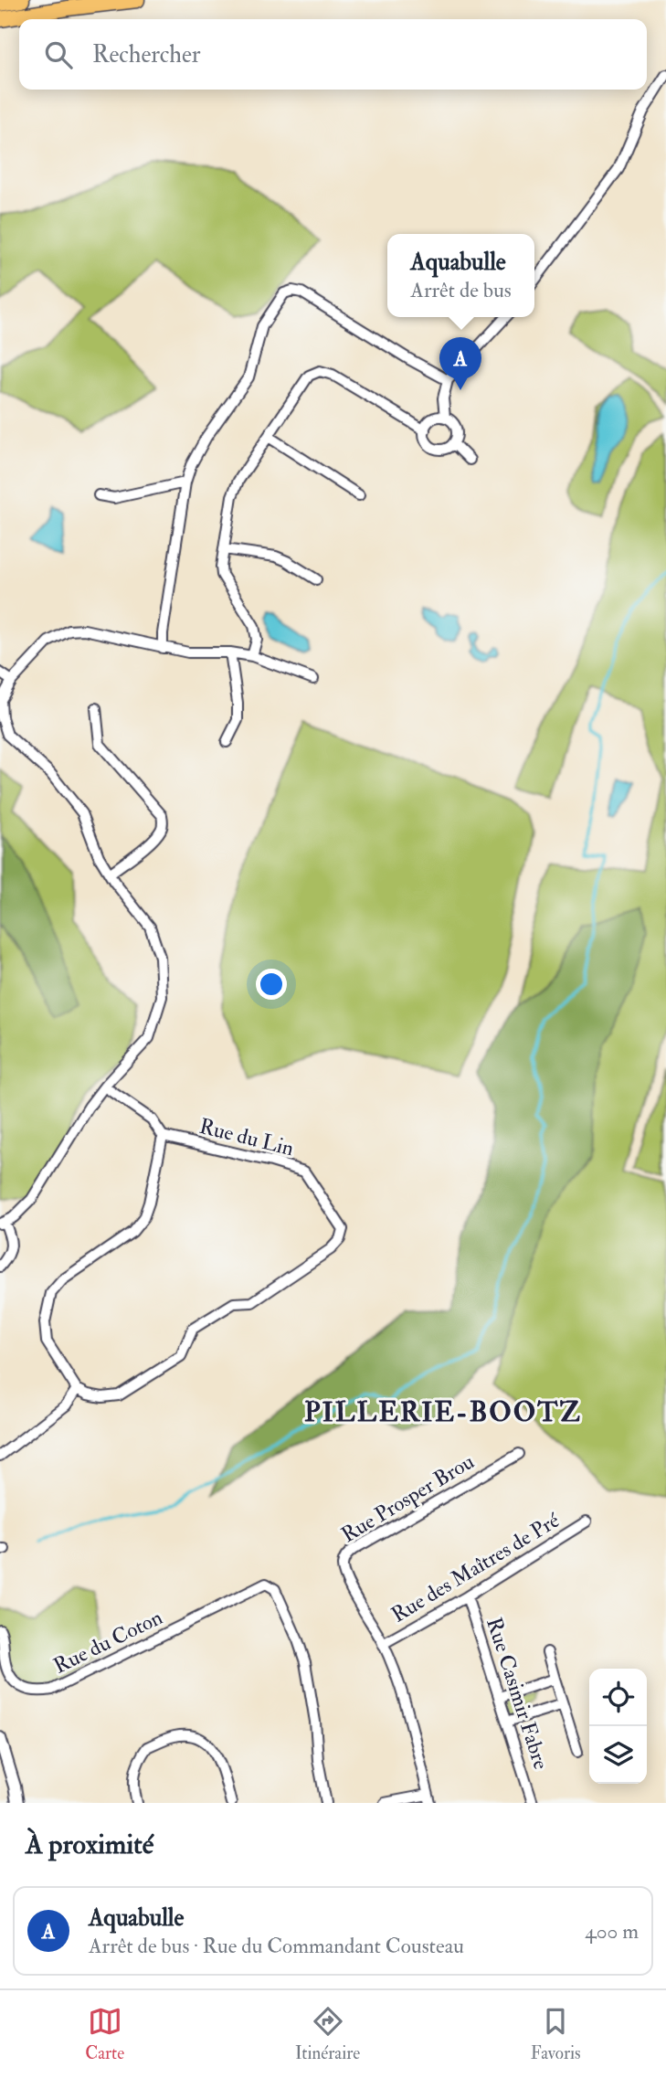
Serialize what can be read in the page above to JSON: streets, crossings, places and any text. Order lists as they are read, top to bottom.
{
  "streets": {
    "street": [
      "Rue du Lin",
      "Rue Prosper Brou",
      "Rue des Maîtres de Pré",
      "Rue du Coton",
      "Rue Casimir Fabre"
    ]
  },
  "crossings": [
    ["Rue Prosper Brou", "Rue des Maîtres de Pré"],
    ["Rue des Maîtres de Pré", "Rue Casimir Fabre"]
  ],
  "districts": ["PILLERIE-BOOTZ"],
  "page": {
    "search": "Rechercher",
    "popup": ["Aquabulle", "Arrêt de bus"],
    "pins": "A",
    "heading": "À proximité",
    "list": [
      {
        "mark": "A",
        "name": "Aquabulle",
        "note": "Arrêt de bus · Rue du Commandant Cousteau",
        "value": "400 m"
      }
    ],
    "nav": ["Carte", "Itinéraire", "Favoris"]
  }
}
